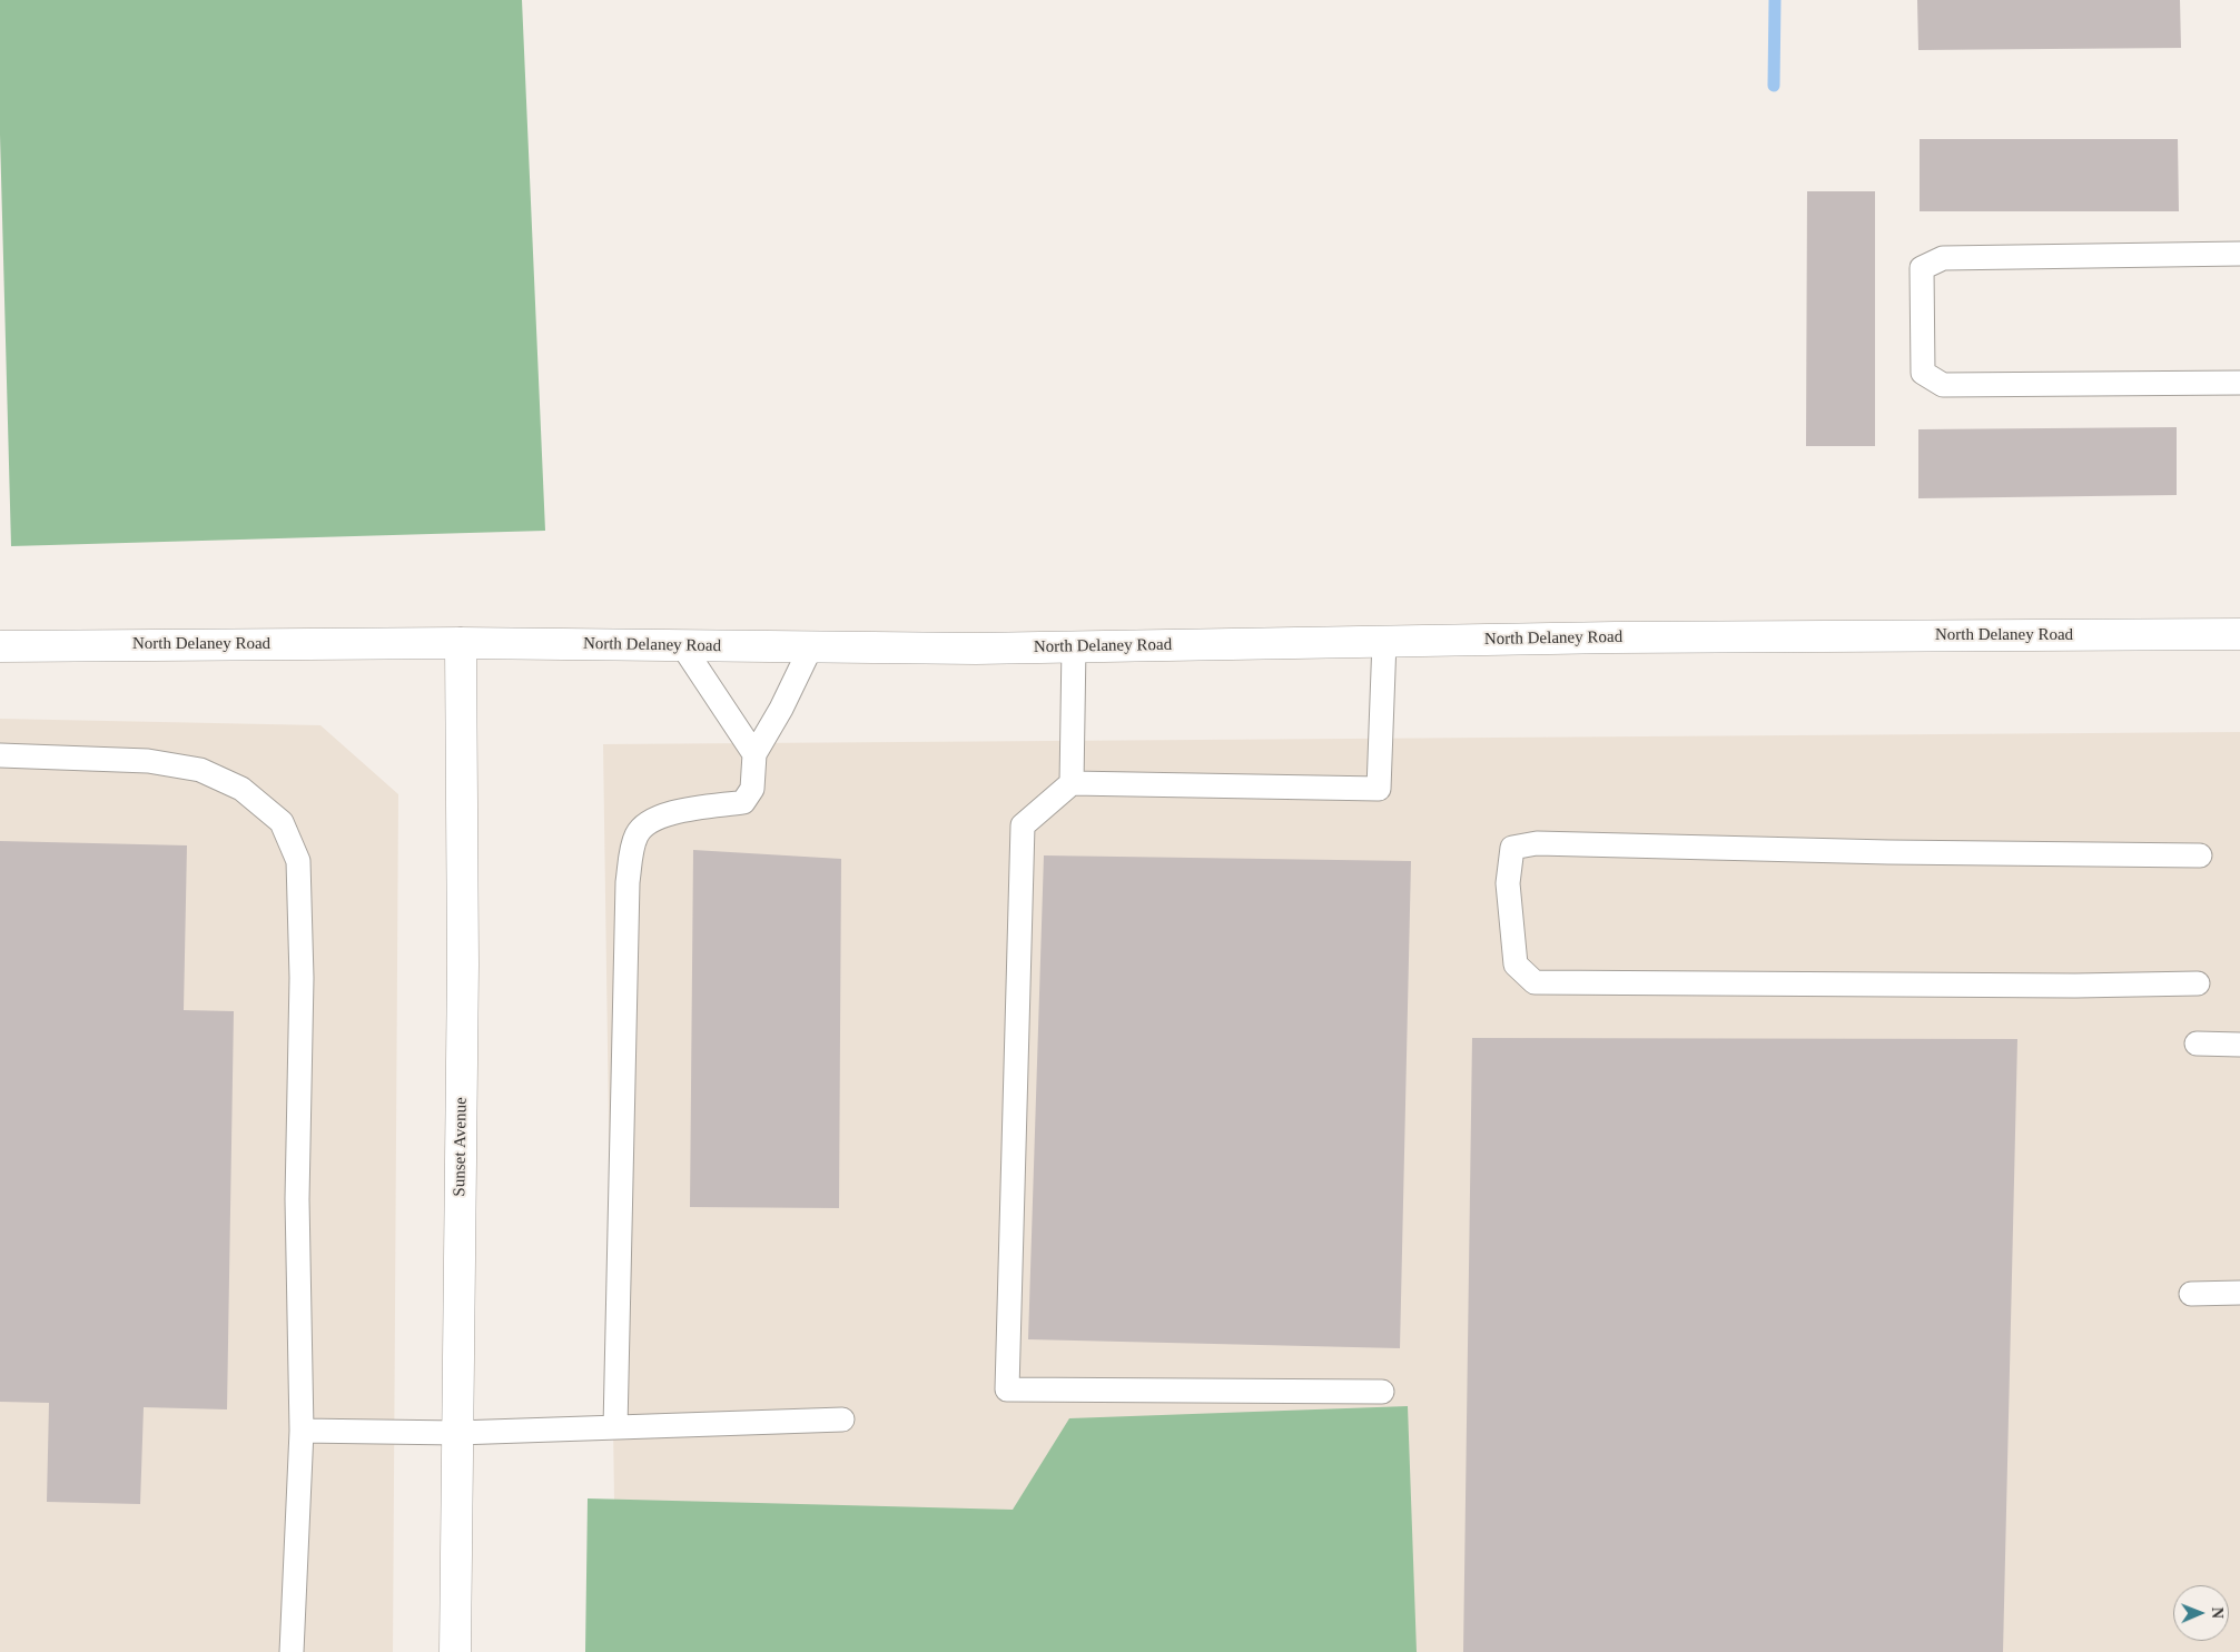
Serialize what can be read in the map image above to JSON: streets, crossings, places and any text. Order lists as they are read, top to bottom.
{
  "streets": {
    "street": ["North Delaney Road", "Sunset Avenue"]
  },
  "crossings": [
    ["North Delaney Road", "Sunset Avenue"]
  ],
  "north": "right"
}
